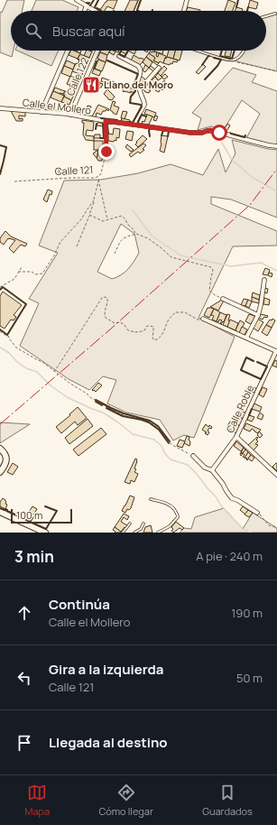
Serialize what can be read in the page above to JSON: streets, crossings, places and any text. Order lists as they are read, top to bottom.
{
  "streets": {
    "street": ["Calle 122", "Calle el Mollero", "Calle Roble"],
    "path": ["Calle 121"]
  },
  "crossings": [
    ["Calle 122", "Calle el Mollero"]
  ],
  "places": {
    "restaurant": ["Llano del Moro"]
  },
  "scale_bar": "100 m",
  "page": {
    "search": "Buscar aquí",
    "scale": "100 m",
    "heading": ["3 min", "A pie · 240 m"],
    "list": [
      ["Continúa", "Calle el Mollero", "190 m"],
      ["Gira a la izquierda", "Calle 121", "50 m"],
      "Llegada al destino"
    ],
    "nav": ["Mapa", "Cómo llegar", "Guardados"]
  }
}
